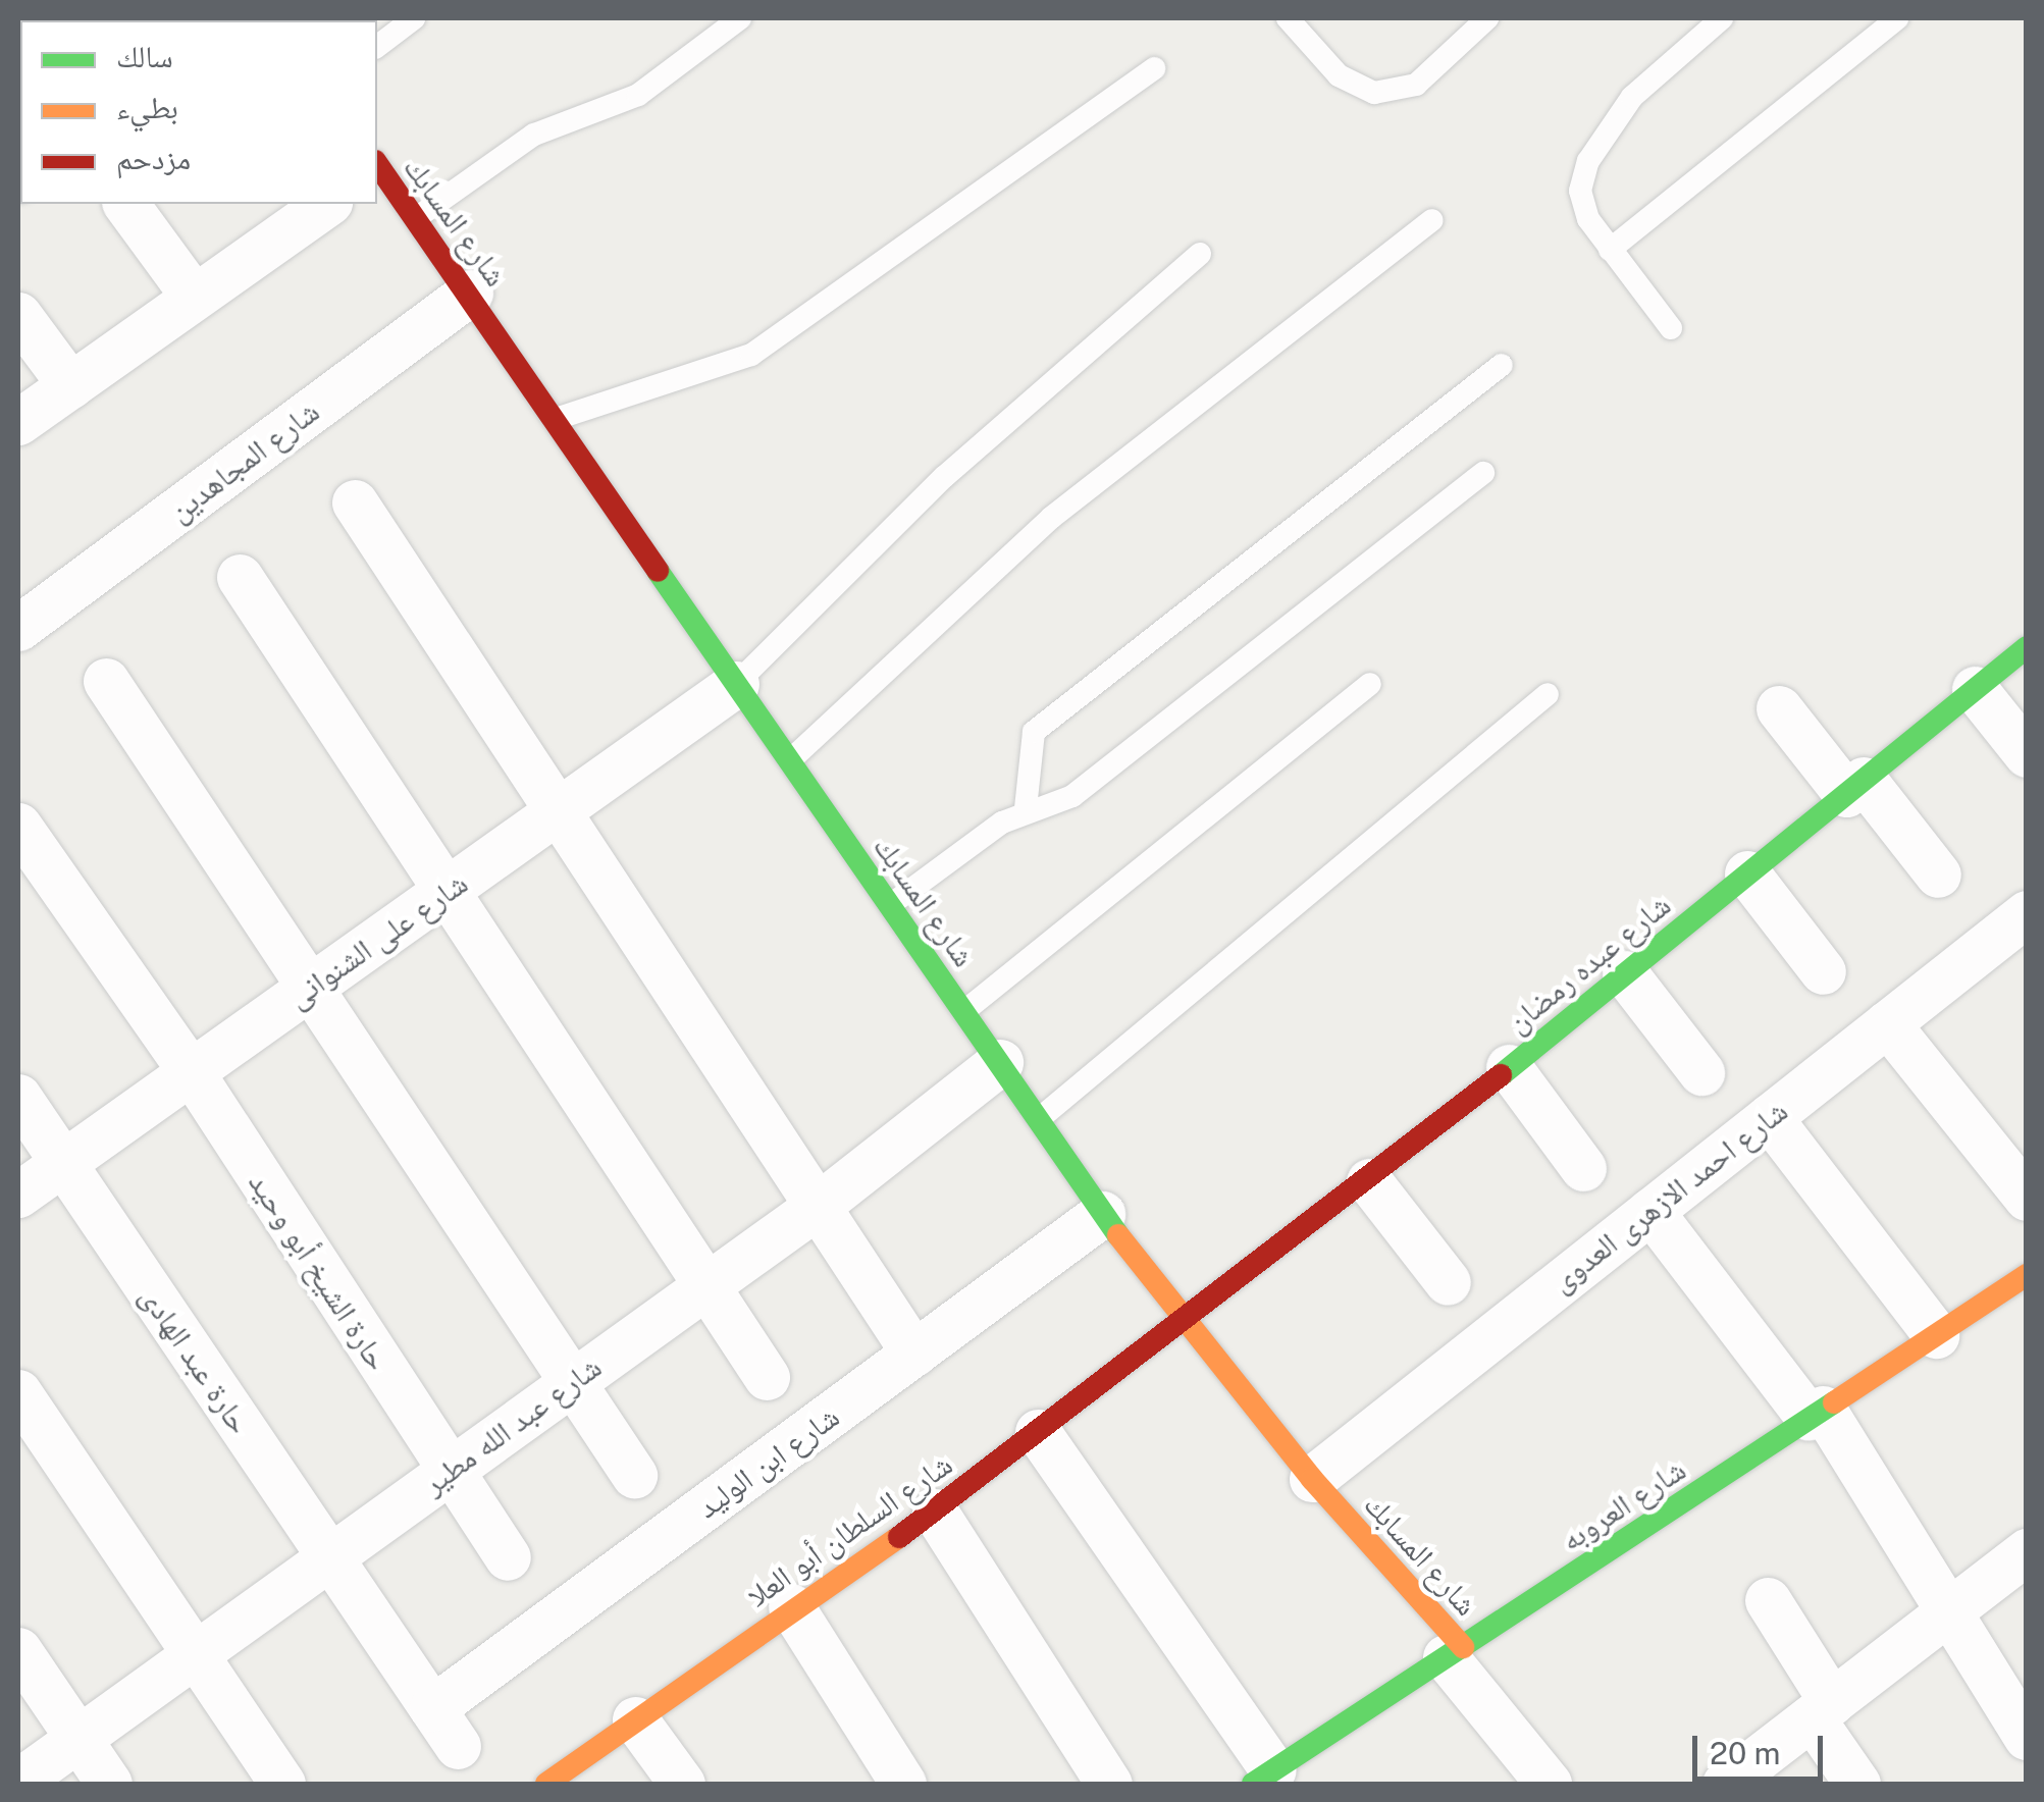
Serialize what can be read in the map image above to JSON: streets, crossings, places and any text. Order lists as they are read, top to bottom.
{
  "streets": {
    "street": [
      "شارع المسابك",
      "شارع المجاهدين",
      "شارع على الشنوانى",
      "شارع عبده رمضان",
      "شارع احمد الازهرى العدوى",
      "حارة الشيخ أبو وحيد",
      "حارة عبد الهادى",
      "شارع عبد الله مطير",
      "شارع ابن الوليد",
      "شارع العروبه",
      "شارع السلطان أبو العلا"
    ]
  },
  "crossings": [
    ["شارع المسابك", "شارع المجاهدين"],
    ["شارع المسابك", "شارع على الشنوانى"],
    ["شارع المسابك", "شارع عبده رمضان"],
    ["شارع المسابك", "شارع احمد الازهرى العدوى"],
    ["شارع المسابك", "شارع عبد الله مطير"],
    ["شارع المسابك", "شارع ابن الوليد"],
    ["شارع المسابك", "شارع العروبه"],
    ["شارع المسابك", "شارع السلطان أبو العلا"],
    ["شارع على الشنوانى", "حارة الشيخ أبو وحيد"],
    ["شارع على الشنوانى", "حارة عبد الهادى"],
    ["شارع عبده رمضان", "شارع السلطان أبو العلا"],
    ["حارة الشيخ أبو وحيد", "شارع عبد الله مطير"],
    ["حارة عبد الهادى", "شارع عبد الله مطير"],
    ["حارة عبد الهادى", "شارع ابن الوليد"]
  ],
  "legend": ["سالك", "بطيء", "مزدحم"],
  "scale_bar": "20 m"
}
